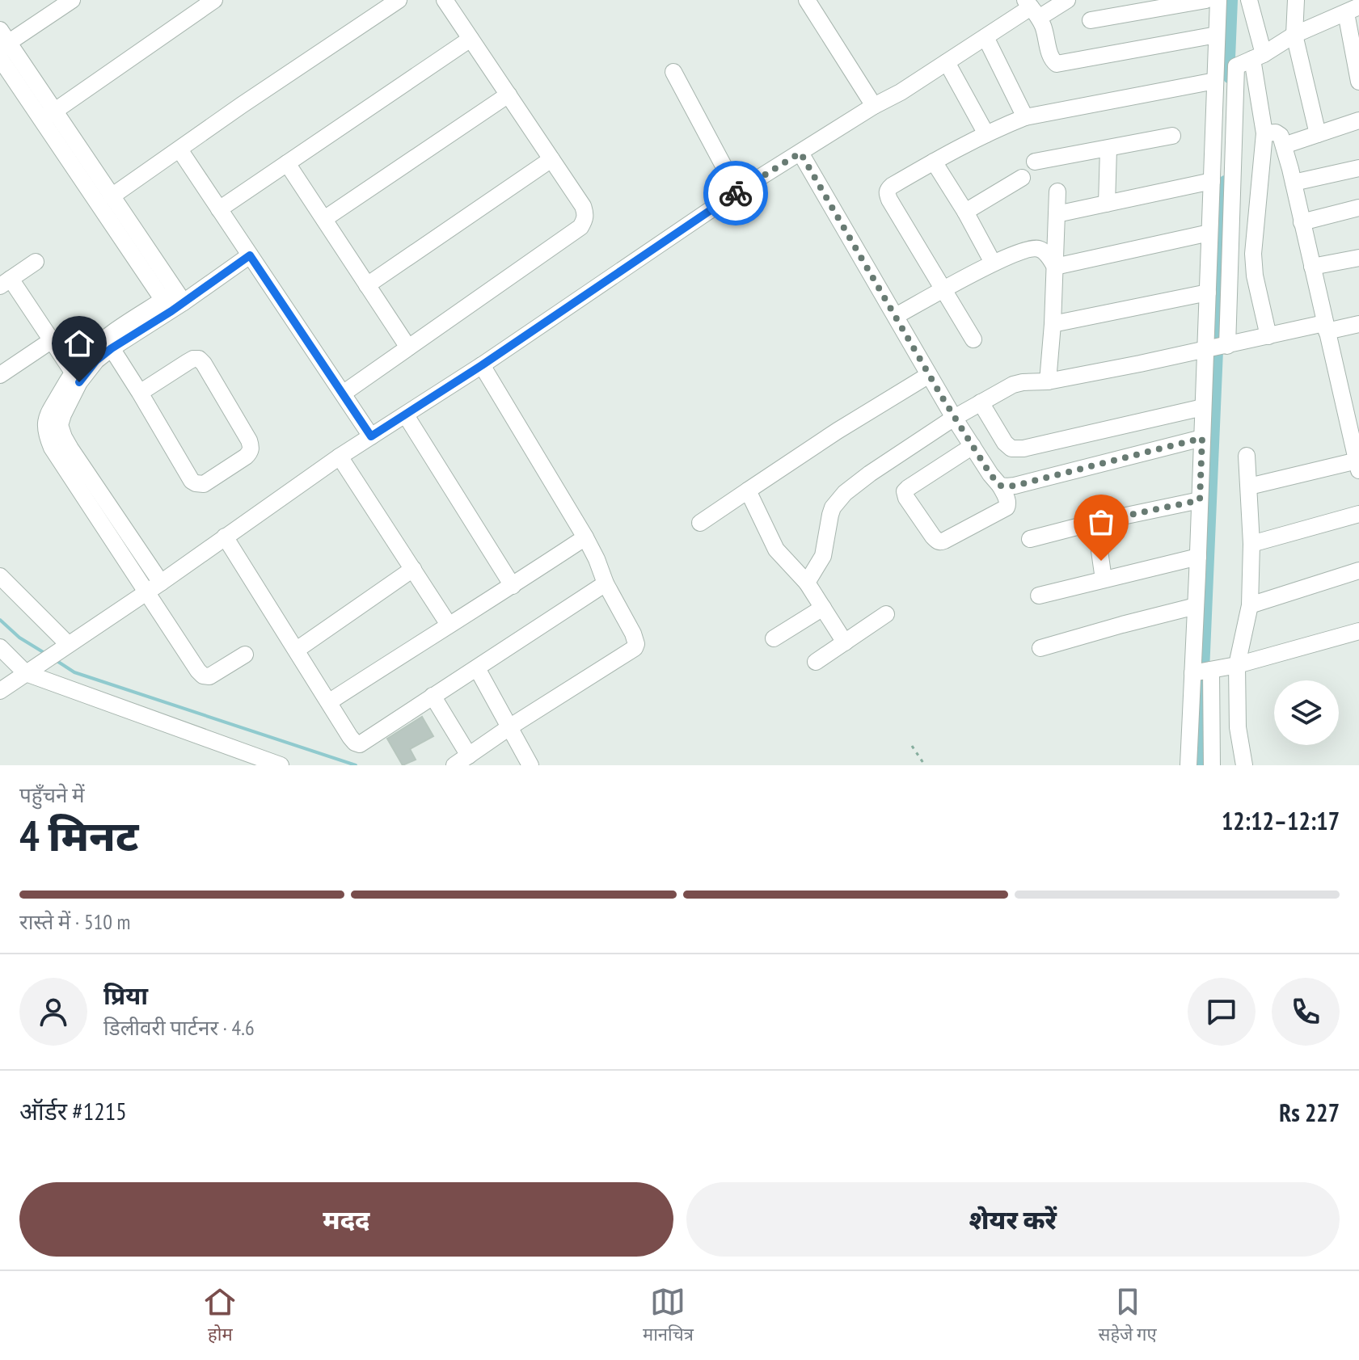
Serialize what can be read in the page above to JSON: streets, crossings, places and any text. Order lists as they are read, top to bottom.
{
  "page": {
    "heading": ["4 मिनट", "पहुँचने में", "12:12–12:17"],
    "panel": [
      "प्रिया",
      "डिलीवरी पार्टनर · 4.6",
      "ऑर्डर #1215",
      "Rs 227"
    ],
    "bar": "रास्ते में · 510 m",
    "buttons": ["मदद", "शेयर करें"],
    "tabs": ["होम", "मानचित्र", "सहेजे गए"]
  }
}
